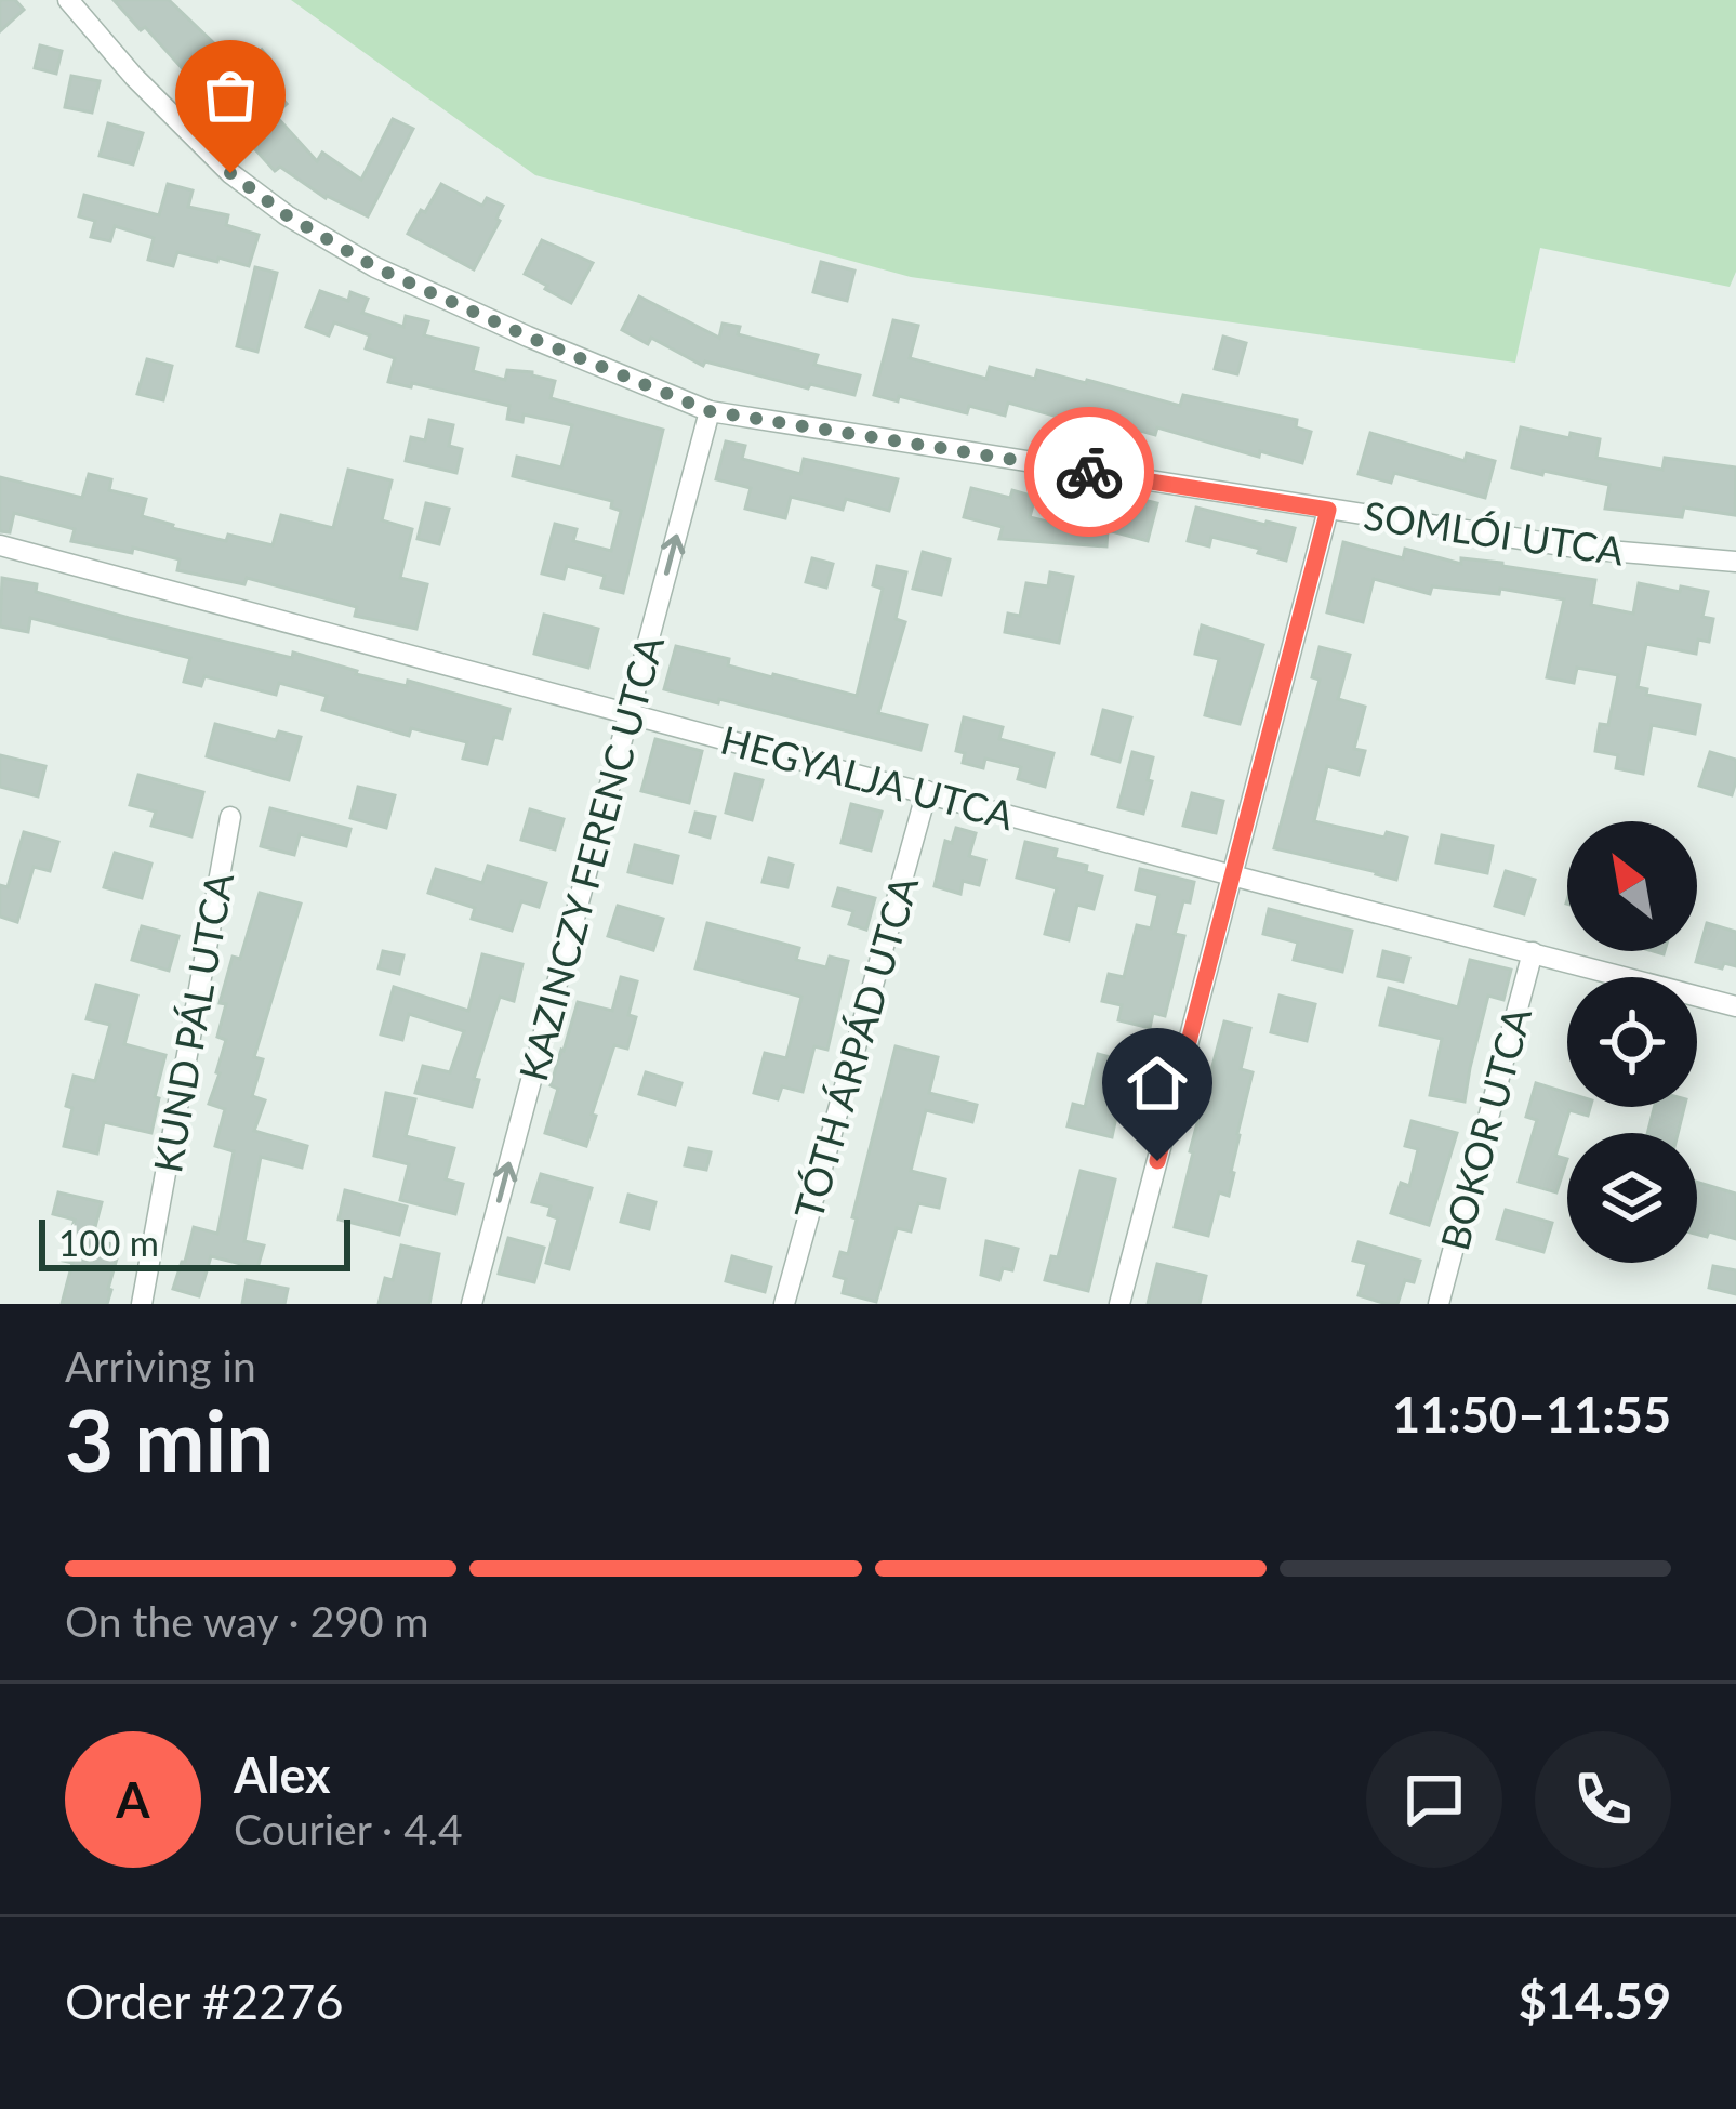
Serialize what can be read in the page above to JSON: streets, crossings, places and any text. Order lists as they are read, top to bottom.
{
  "streets": {
    "street": [
      "SOMLÓI UTCA",
      "HEGYALJA UTCA",
      "KAZINCZY FERENC UTCA",
      "KUND PÁL UTCA",
      "TÓTH ÁRPÁD UTCA",
      "BOKOR UTCA"
    ]
  },
  "crossings": [
    ["SOMLÓI UTCA", "KAZINCZY FERENC UTCA"],
    ["HEGYALJA UTCA", "KAZINCZY FERENC UTCA"],
    ["HEGYALJA UTCA", "TÓTH ÁRPÁD UTCA"],
    ["HEGYALJA UTCA", "BOKOR UTCA"]
  ],
  "one_way": ["KAZINCZY FERENC UTCA"],
  "scale_bar": "100 m",
  "north": "top left",
  "page": {
    "scale": "100 m",
    "heading": ["3 min", "Arriving in", "11:50–11:55"],
    "panel": [
      "Alex",
      "Courier · 4.4",
      "Order #2276",
      "$14.59"
    ],
    "bar": "On the way · 290 m",
    "round": "A"
  }
}
